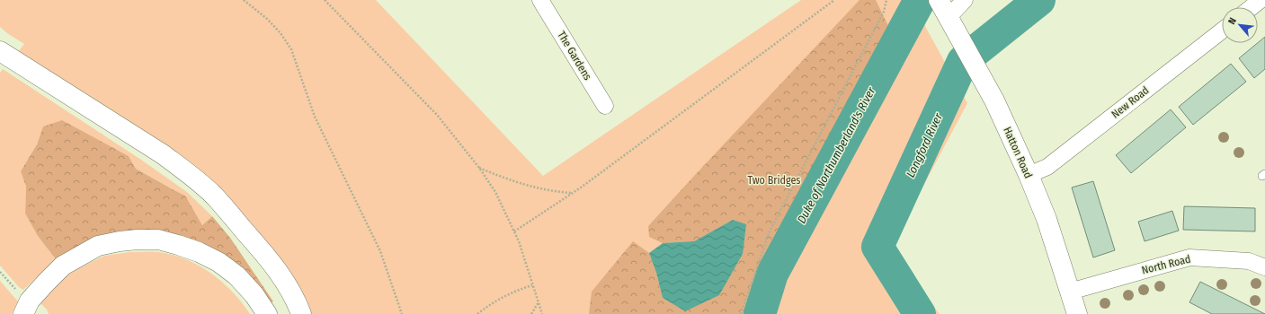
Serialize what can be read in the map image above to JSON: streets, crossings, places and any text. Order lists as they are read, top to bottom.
{
  "streets": {
    "main road": ["Hatton Road"],
    "street": ["The Gardens", "New Road", "North Road"]
  },
  "crossings": [
    ["New Road", "Hatton Road"],
    ["Hatton Road", "North Road"]
  ],
  "water": ["Longford River", "Duke of Northumberland's River"],
  "parks": ["Two Bridges"],
  "north": "top left"
}
